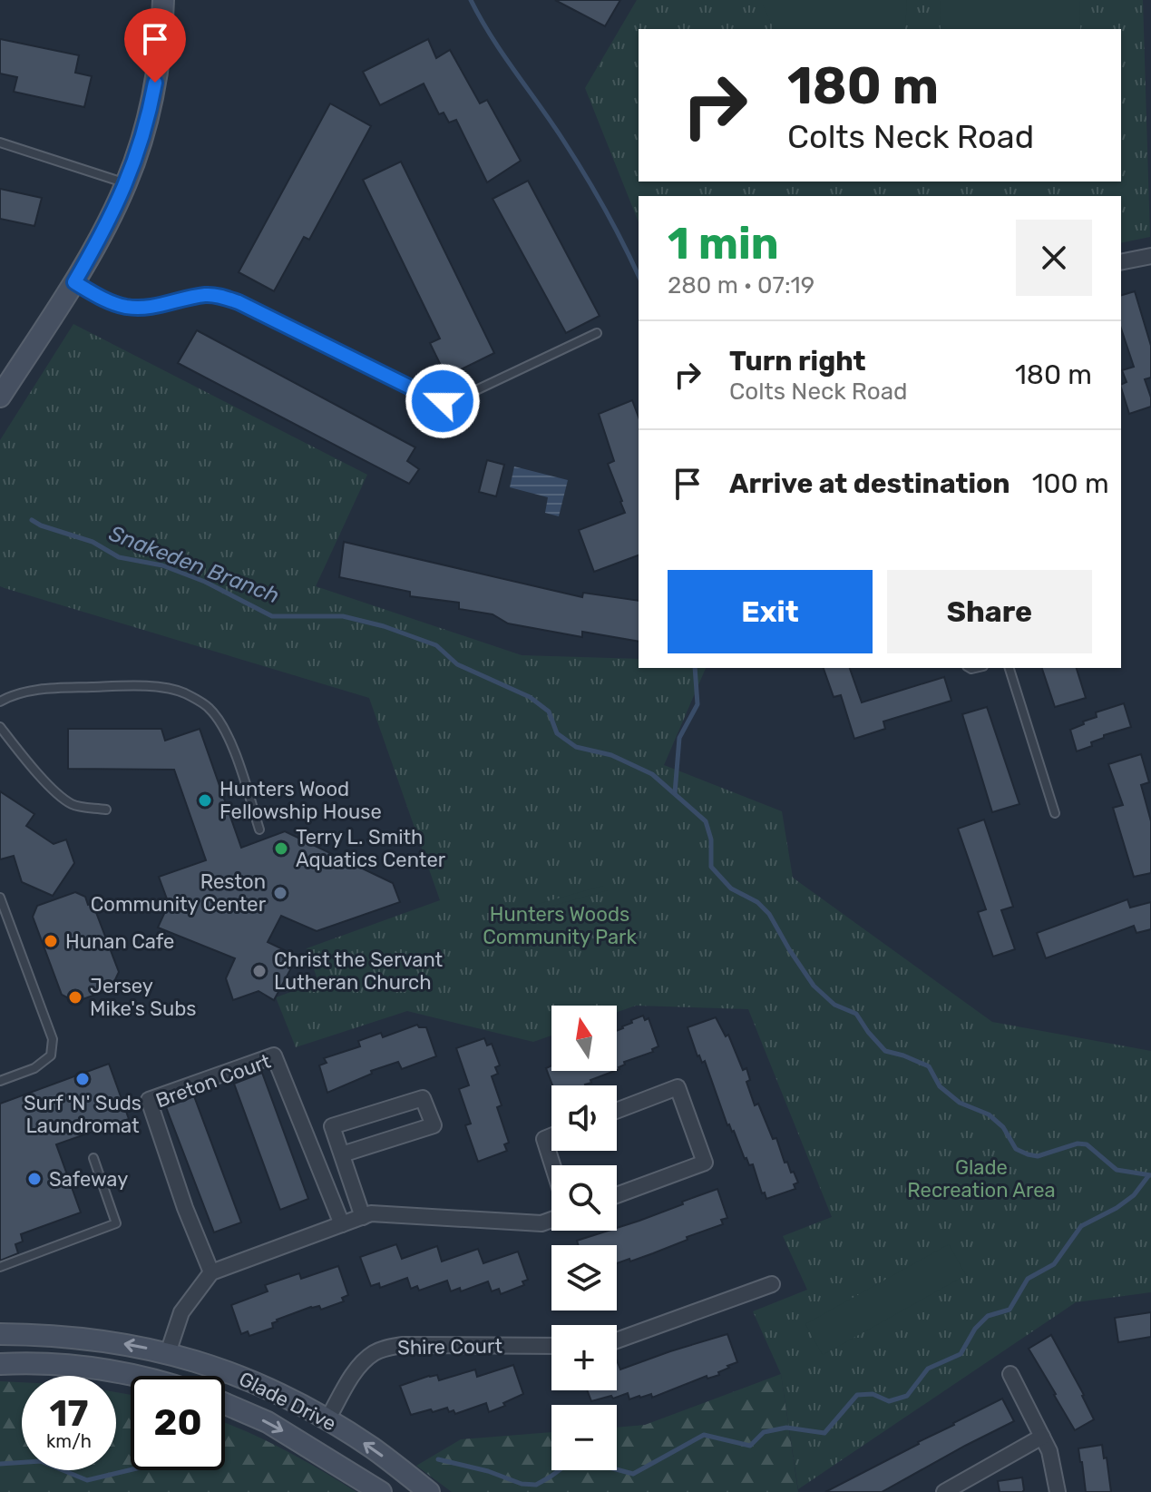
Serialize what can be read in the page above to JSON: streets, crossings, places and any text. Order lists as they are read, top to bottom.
{
  "streets": {
    "street": ["Breton Court", "Shire Court", "Glade Drive"]
  },
  "crossings": [
    ["Shire Court", "Glade Drive"]
  ],
  "water": ["Snakeden Branch"],
  "parks": ["Hunters Woods Community Park", "Glade Recreation Area"],
  "places": [
    "Hunters Wood Fellowship House",
    "Terry L. Smith Aquatics Center",
    "Reston Community Center",
    "Hunan Cafe",
    "Christ the Servant Lutheran Church",
    "Jersey Mike's Subs",
    "Surf 'N' Suds Laundromat",
    "Safeway"
  ],
  "north": "top",
  "page": {
    "turn": ["180 m", "Colts Neck Road"],
    "heading": ["1 min", "280 m · 07:19"],
    "list": [
      {
        "name": "Turn right",
        "note": "Colts Neck Road",
        "value": "180 m"
      },
      {
        "name": "Arrive at destination",
        "value": "100 m"
      }
    ],
    "buttons": ["Exit", "Share"],
    "map_buttons": ["+", "−"],
    "speed": "17 km/h",
    "limit": "20"
  }
}
